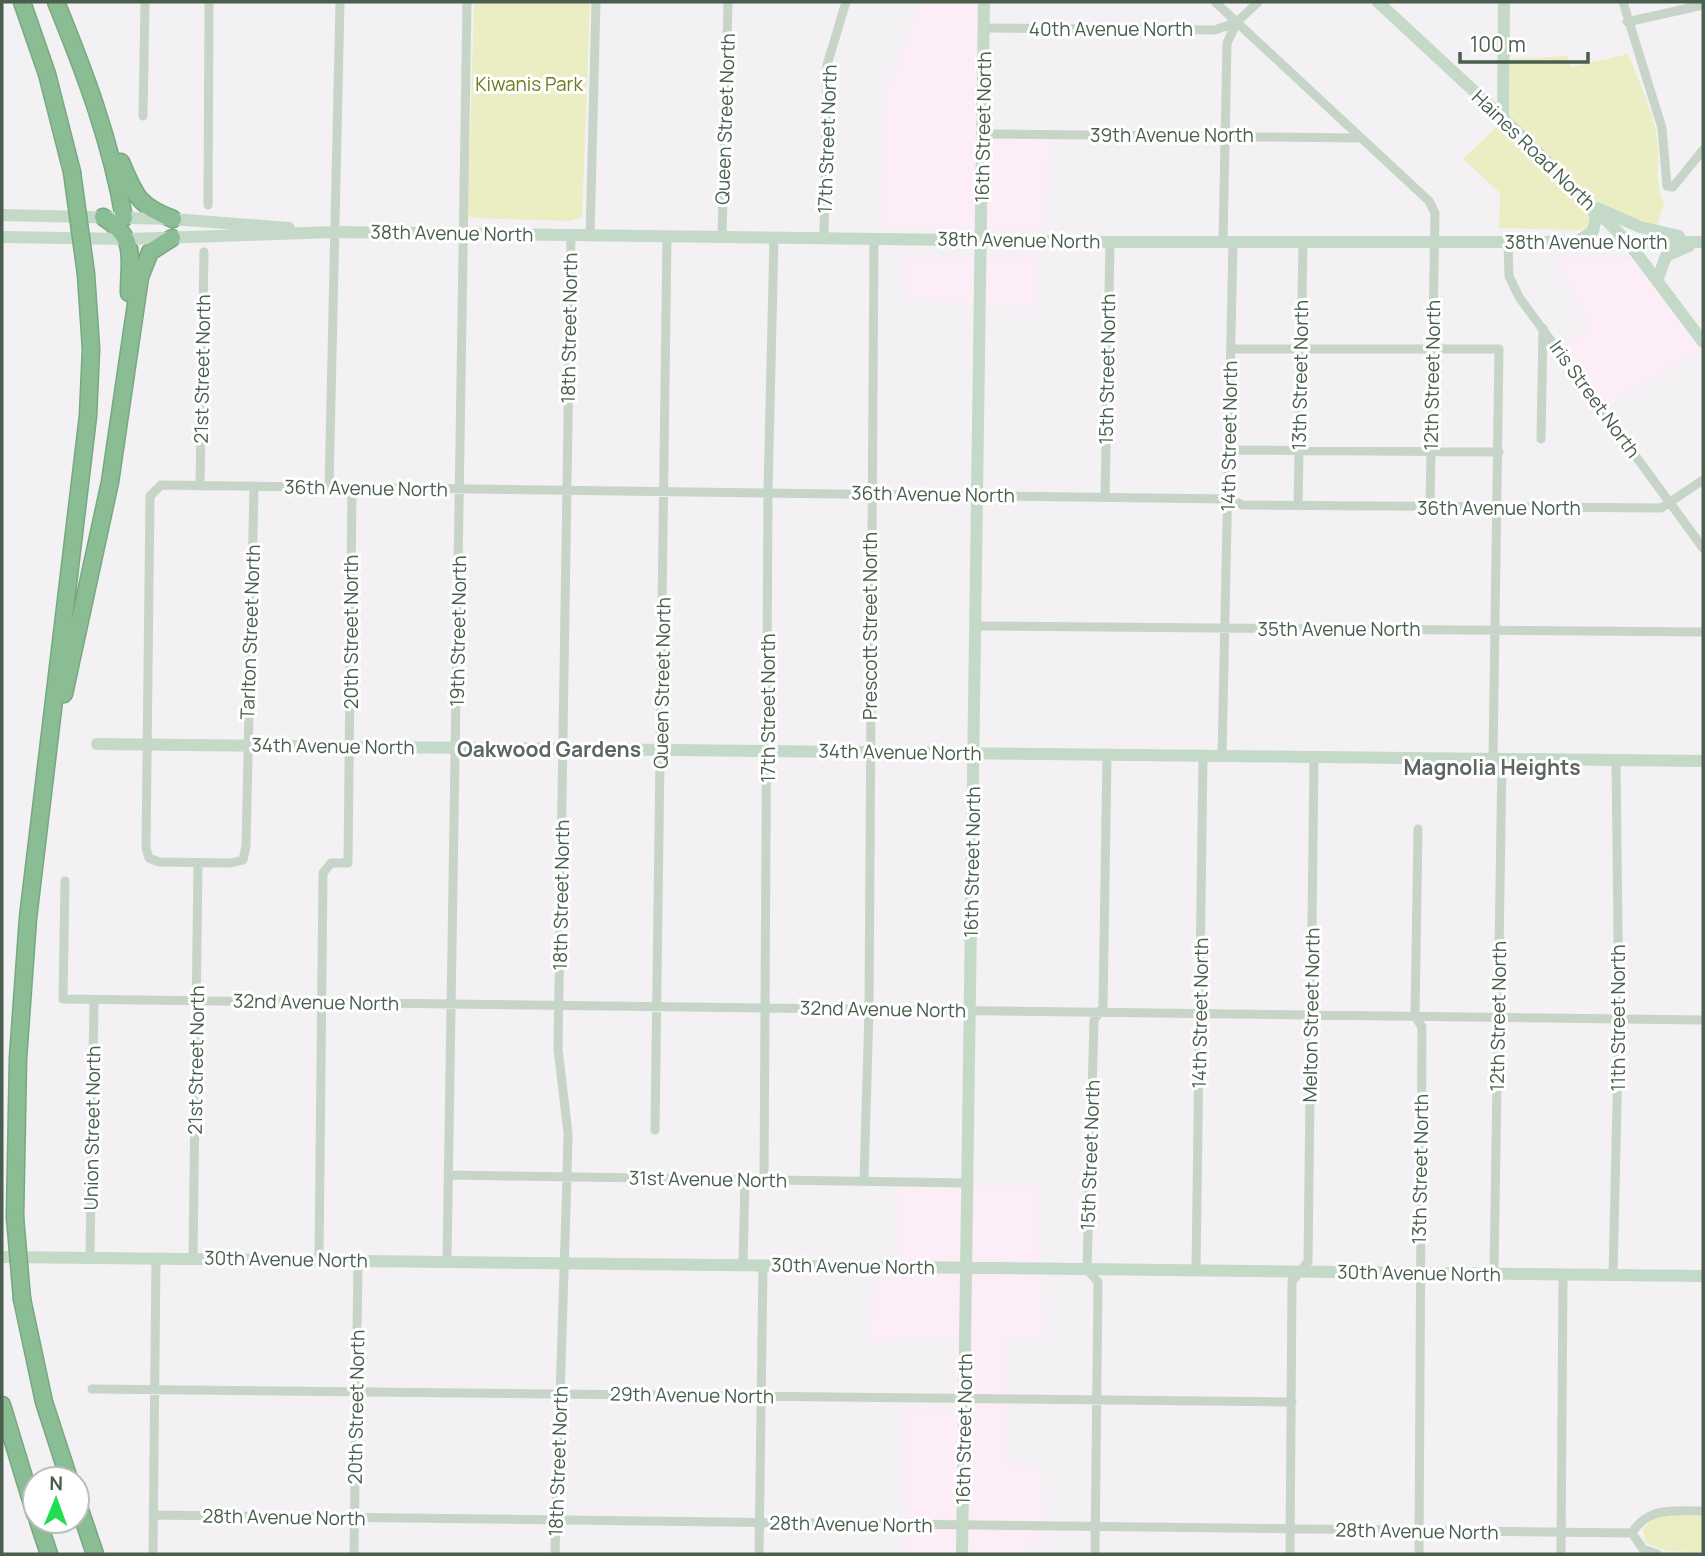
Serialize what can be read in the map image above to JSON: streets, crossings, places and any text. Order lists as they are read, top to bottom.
{
  "streets": {
    "street": [
      "40th Avenue North",
      "Queen Street North",
      "16th Street North",
      "39th Avenue North",
      "17th Street North",
      "Haines Road North",
      "38th Avenue North",
      "18th Street North",
      "21st Street North",
      "15th Street North",
      "13th Street North",
      "12th Street North",
      "Iris Street North",
      "14th Street North",
      "36th Avenue North",
      "Prescott Street North",
      "35th Avenue North",
      "19th Street North",
      "Tarlton Street North",
      "20th Street North",
      "34th Avenue North",
      "32nd Avenue North",
      "Melton Street North",
      "11th Street North",
      "Union Street North",
      "31st Avenue North",
      "30th Avenue North",
      "29th Avenue North",
      "28th Avenue North"
    ]
  },
  "crossings": [
    ["40th Avenue North", "16th Street North"],
    ["40th Avenue North", "14th Street North"],
    ["Queen Street North", "38th Avenue North"],
    ["Queen Street North", "36th Avenue North"],
    ["Queen Street North", "34th Avenue North"],
    ["Queen Street North", "32nd Avenue North"],
    ["16th Street North", "39th Avenue North"],
    ["16th Street North", "38th Avenue North"],
    ["16th Street North", "36th Avenue North"],
    ["16th Street North", "35th Avenue North"],
    ["16th Street North", "34th Avenue North"],
    ["16th Street North", "32nd Avenue North"],
    ["16th Street North", "31st Avenue North"],
    ["16th Street North", "30th Avenue North"],
    ["16th Street North", "29th Avenue North"],
    ["16th Street North", "28th Avenue North"],
    ["39th Avenue North", "14th Street North"],
    ["17th Street North", "38th Avenue North"],
    ["17th Street North", "36th Avenue North"],
    ["17th Street North", "34th Avenue North"],
    ["17th Street North", "32nd Avenue North"],
    ["17th Street North", "31st Avenue North"],
    ["Haines Road North", "38th Avenue North"],
    ["38th Avenue North", "18th Street North"],
    ["38th Avenue North", "15th Street North"],
    ["38th Avenue North", "13th Street North"],
    ["38th Avenue North", "12th Street North"],
    ["38th Avenue North", "Iris Street North"],
    ["38th Avenue North", "14th Street North"],
    ["38th Avenue North", "Prescott Street North"],
    ["38th Avenue North", "19th Street North"],
    ["18th Street North", "36th Avenue North"],
    ["18th Street North", "34th Avenue North"],
    ["18th Street North", "32nd Avenue North"],
    ["18th Street North", "31st Avenue North"],
    ["18th Street North", "30th Avenue North"],
    ["18th Street North", "29th Avenue North"],
    ["18th Street North", "28th Avenue North"],
    ["21st Street North", "36th Avenue North"],
    ["21st Street North", "Tarlton Street North"],
    ["21st Street North", "32nd Avenue North"],
    ["21st Street North", "30th Avenue North"],
    ["15th Street North", "36th Avenue North"],
    ["15th Street North", "34th Avenue North"],
    ["15th Street North", "32nd Avenue North"],
    ["15th Street North", "30th Avenue North"],
    ["15th Street North", "29th Avenue North"],
    ["15th Street North", "28th Avenue North"],
    ["13th Street North", "36th Avenue North"],
    ["13th Street North", "32nd Avenue North"],
    ["13th Street North", "30th Avenue North"],
    ["13th Street North", "28th Avenue North"],
    ["12th Street North", "36th Avenue North"],
    ["12th Street North", "35th Avenue North"],
    ["12th Street North", "34th Avenue North"],
    ["12th Street North", "32nd Avenue North"],
    ["12th Street North", "30th Avenue North"],
    ["Iris Street North", "36th Avenue North"],
    ["14th Street North", "36th Avenue North"],
    ["14th Street North", "35th Avenue North"],
    ["14th Street North", "34th Avenue North"],
    ["14th Street North", "32nd Avenue North"],
    ["14th Street North", "30th Avenue North"],
    ["36th Avenue North", "Prescott Street North"],
    ["36th Avenue North", "19th Street North"],
    ["36th Avenue North", "Tarlton Street North"],
    ["36th Avenue North", "20th Street North"],
    ["36th Avenue North", "34th Avenue North"],
    ["Prescott Street North", "34th Avenue North"],
    ["Prescott Street North", "32nd Avenue North"],
    ["Prescott Street North", "31st Avenue North"],
    ["19th Street North", "34th Avenue North"],
    ["19th Street North", "32nd Avenue North"],
    ["19th Street North", "31st Avenue North"],
    ["19th Street North", "30th Avenue North"],
    ["Tarlton Street North", "34th Avenue North"],
    ["20th Street North", "34th Avenue North"],
    ["20th Street North", "32nd Avenue North"],
    ["20th Street North", "30th Avenue North"],
    ["20th Street North", "29th Avenue North"],
    ["20th Street North", "28th Avenue North"],
    ["34th Avenue North", "Melton Street North"],
    ["34th Avenue North", "11th Street North"],
    ["32nd Avenue North", "Melton Street North"],
    ["32nd Avenue North", "11th Street North"],
    ["32nd Avenue North", "Union Street North"],
    ["Melton Street North", "30th Avenue North"],
    ["11th Street North", "30th Avenue North"],
    ["Union Street North", "30th Avenue North"]
  ],
  "districts": ["Oakwood Gardens", "Magnolia Heights"],
  "parks": ["Kiwanis Park"],
  "scale_bar": "100 m",
  "north": "top"
}
